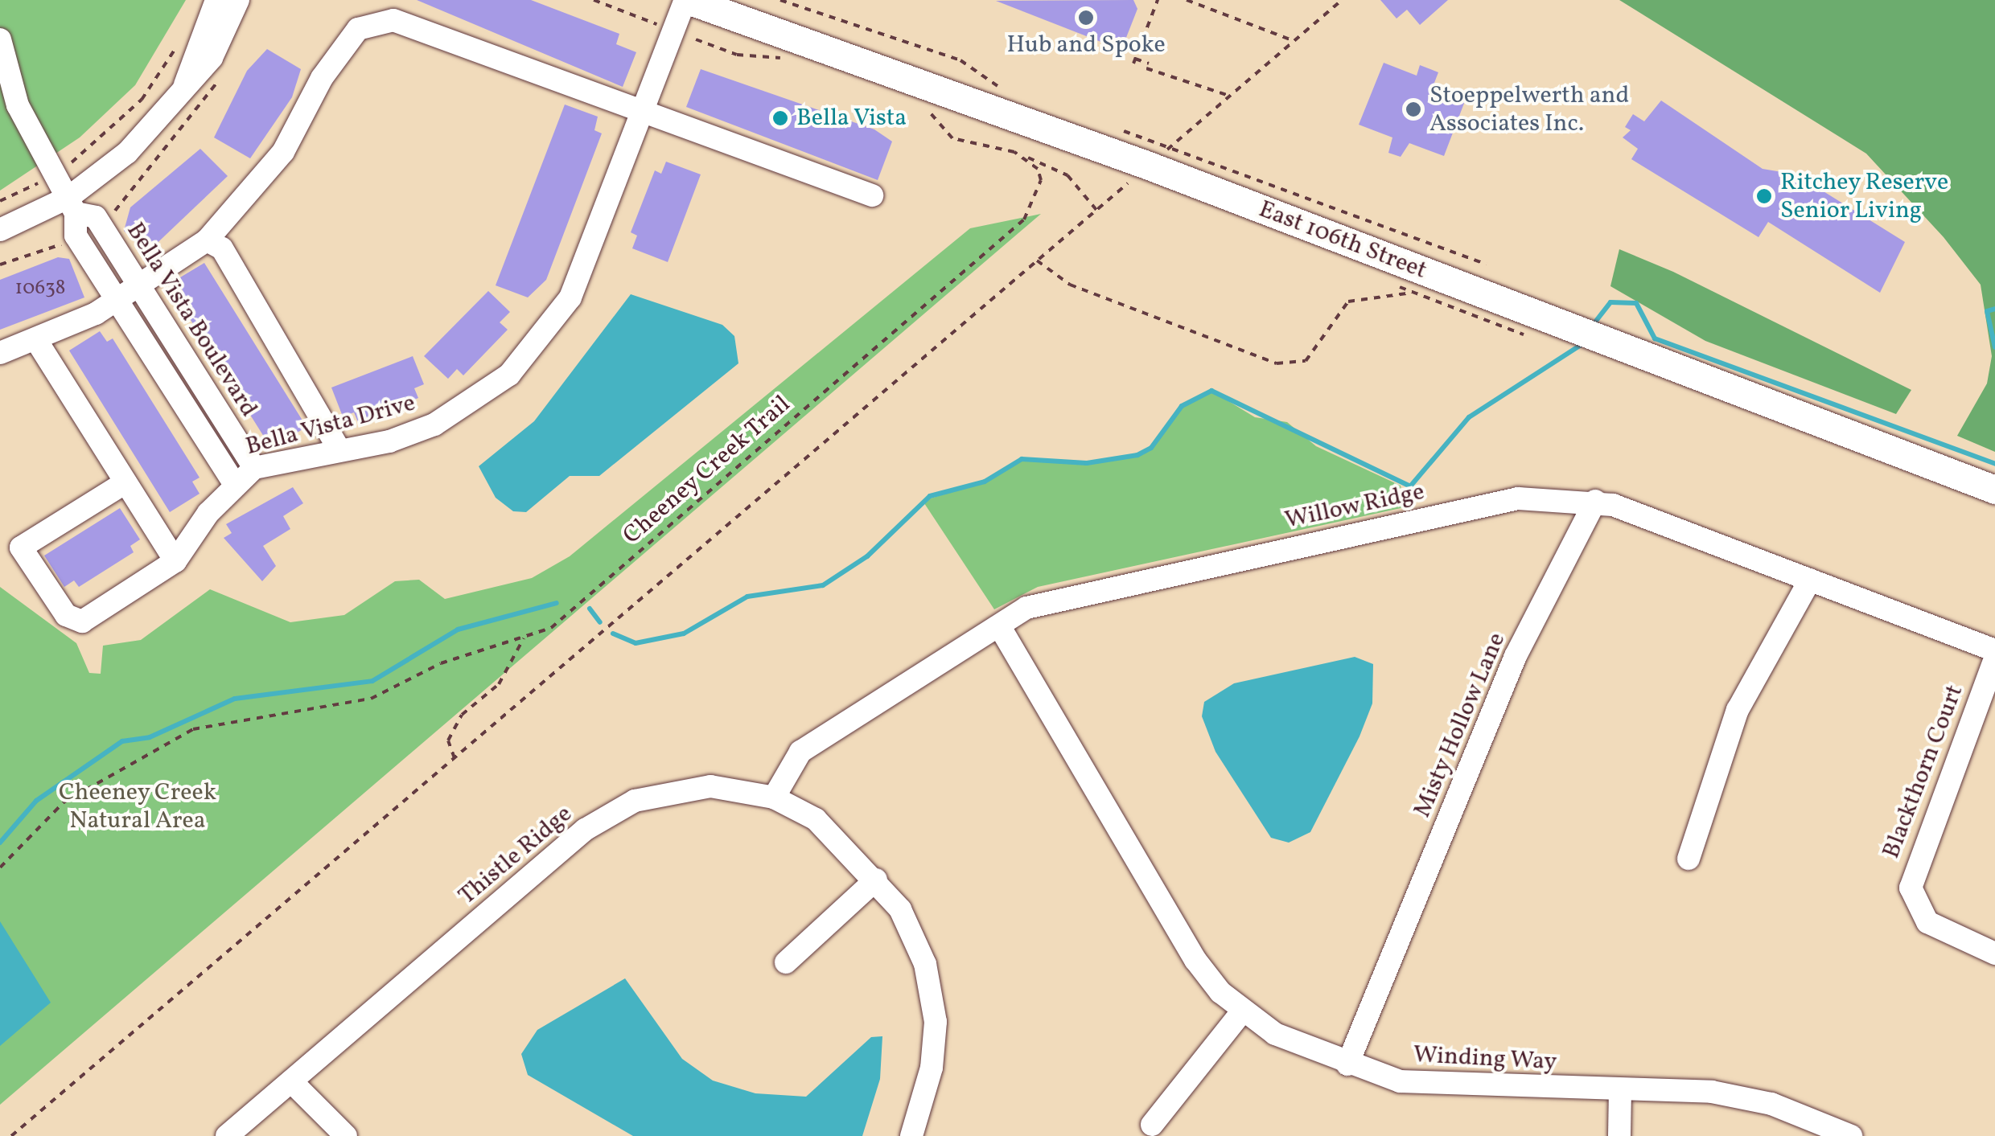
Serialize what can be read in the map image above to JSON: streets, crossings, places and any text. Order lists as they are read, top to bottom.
{
  "streets": {
    "main road": ["East 106th Street"],
    "street": [
      "Bella Vista Boulevard",
      "Bella Vista Drive",
      "Willow Ridge",
      "Misty Hollow Lane",
      "Blackthorn Court",
      "Thistle Ridge",
      "Winding Way"
    ],
    "path": ["Cheeney Creek Trail"]
  },
  "crossings": [
    ["East 106th Street", "Bella Vista Drive"],
    ["Bella Vista Boulevard", "Bella Vista Drive"],
    ["Willow Ridge", "Misty Hollow Lane"],
    ["Willow Ridge", "Thistle Ridge"],
    ["Willow Ridge", "Winding Way"],
    ["Misty Hollow Lane", "Winding Way"]
  ],
  "parks": ["Cheeney Creek Natural Area"],
  "places": [
    "Hub and Spoke",
    "Stoeppelwerth and Associates Inc.",
    "Bella Vista",
    "Ritchey Reserve Senior Living"
  ],
  "house_numbers": ["10638"]
}
